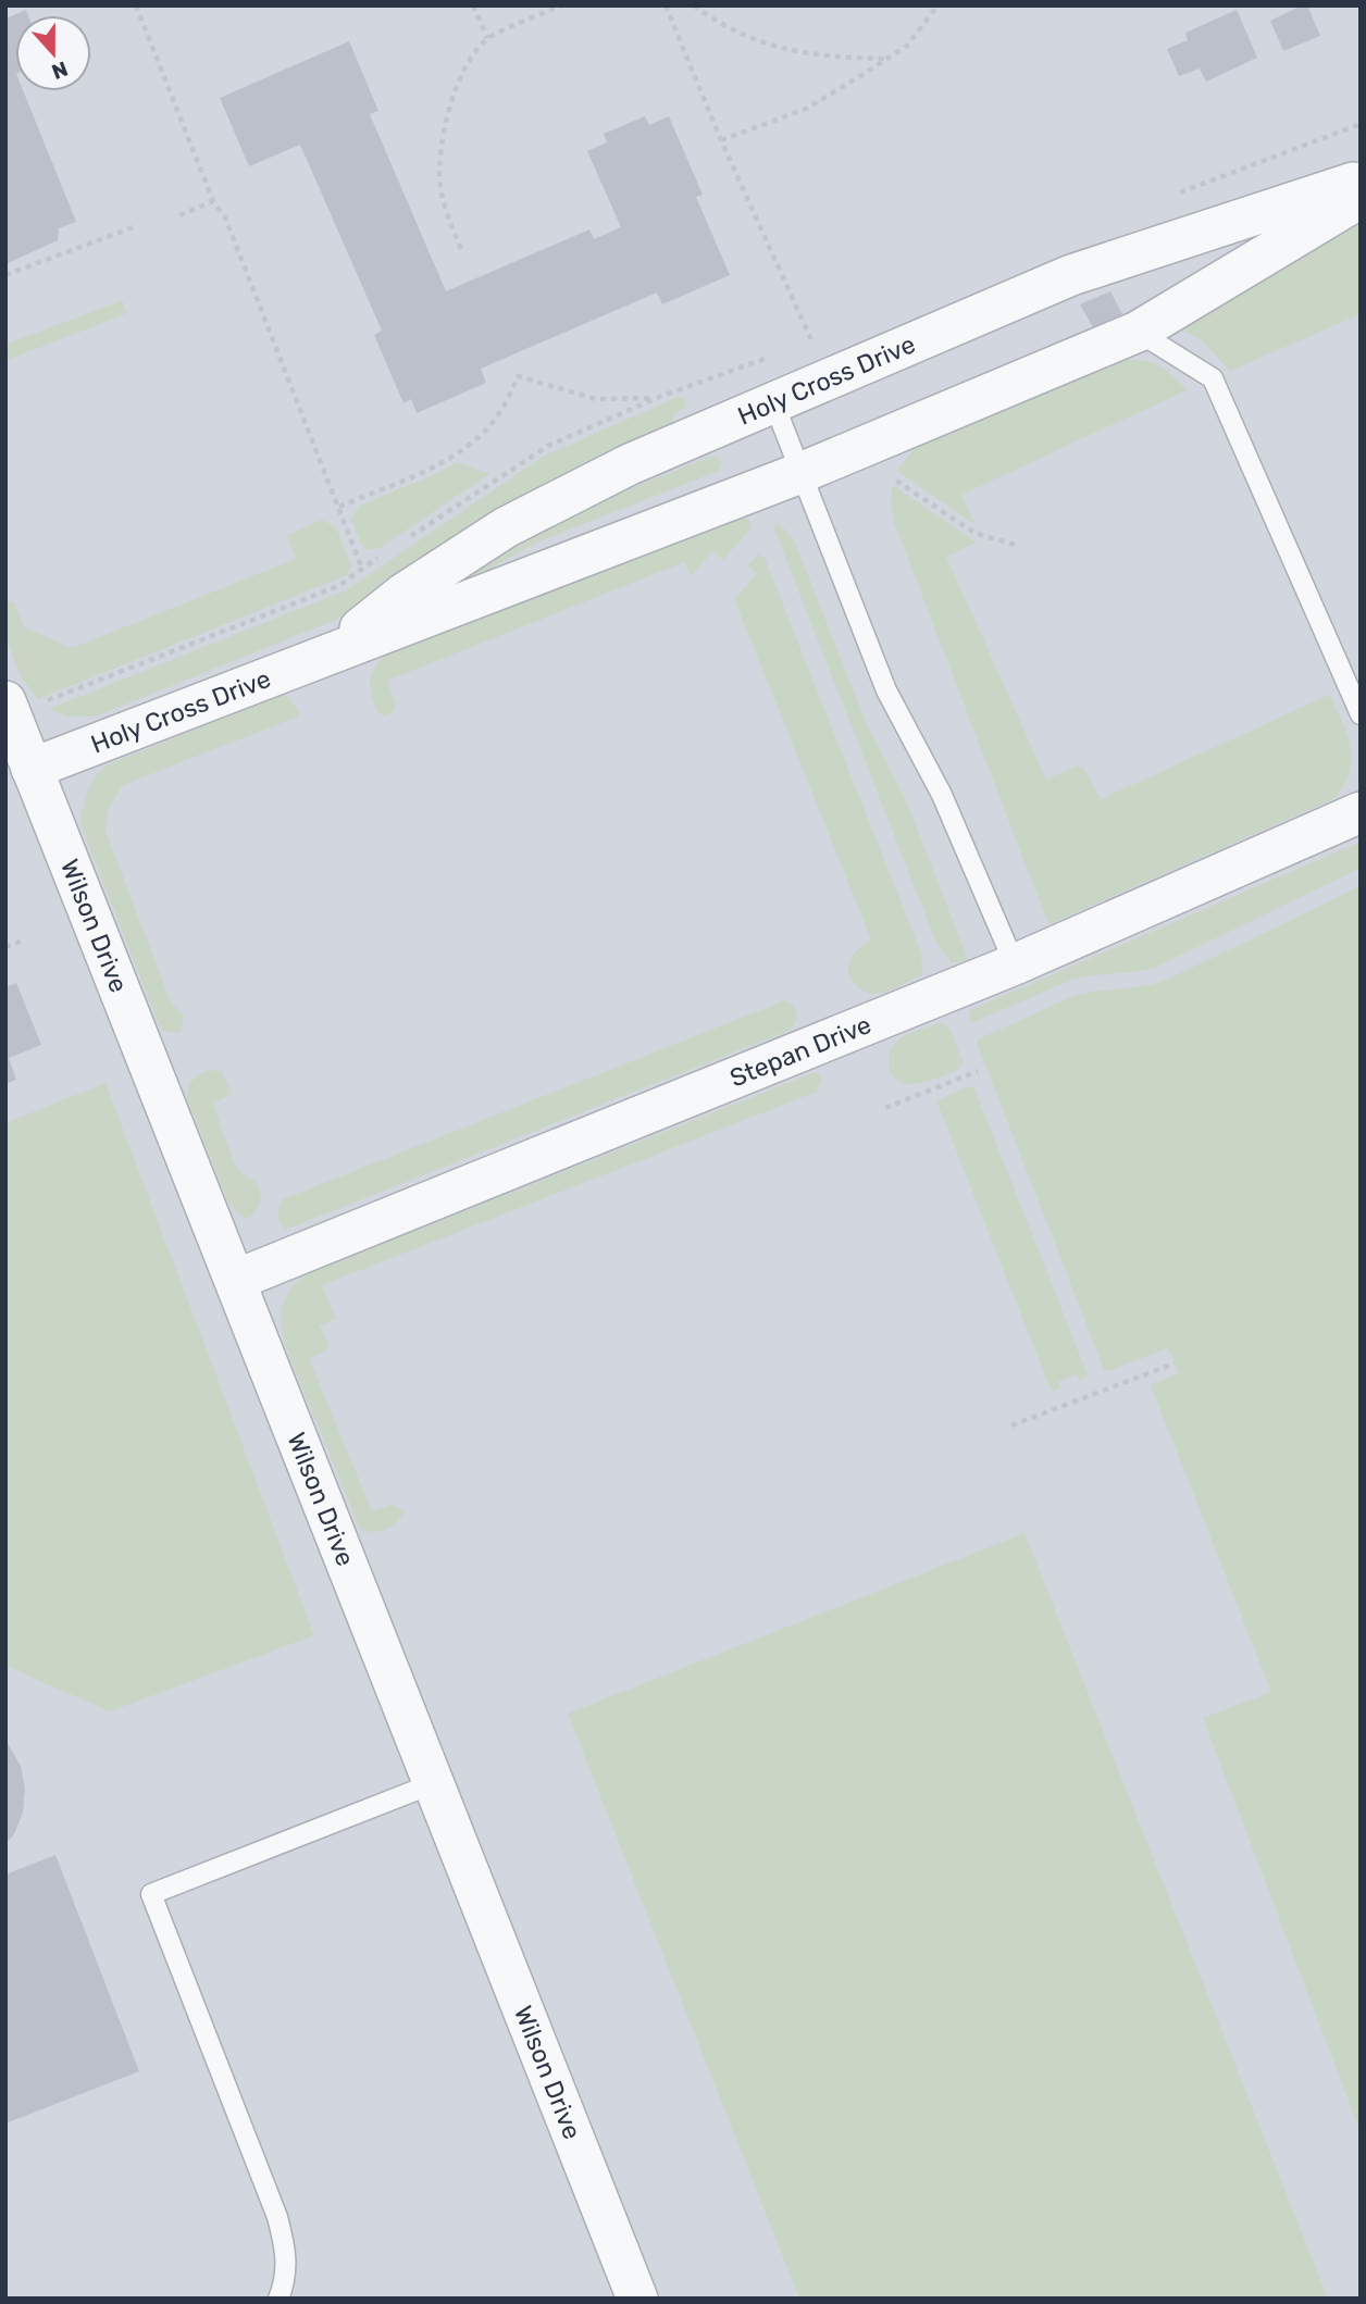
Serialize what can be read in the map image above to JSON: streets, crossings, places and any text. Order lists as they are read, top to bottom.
{
  "streets": {
    "street": ["Holy Cross Drive", "Wilson Drive", "Stepan Drive"]
  },
  "crossings": [
    ["Holy Cross Drive", "Wilson Drive"],
    ["Wilson Drive", "Stepan Drive"]
  ],
  "north": "bottom"
}
